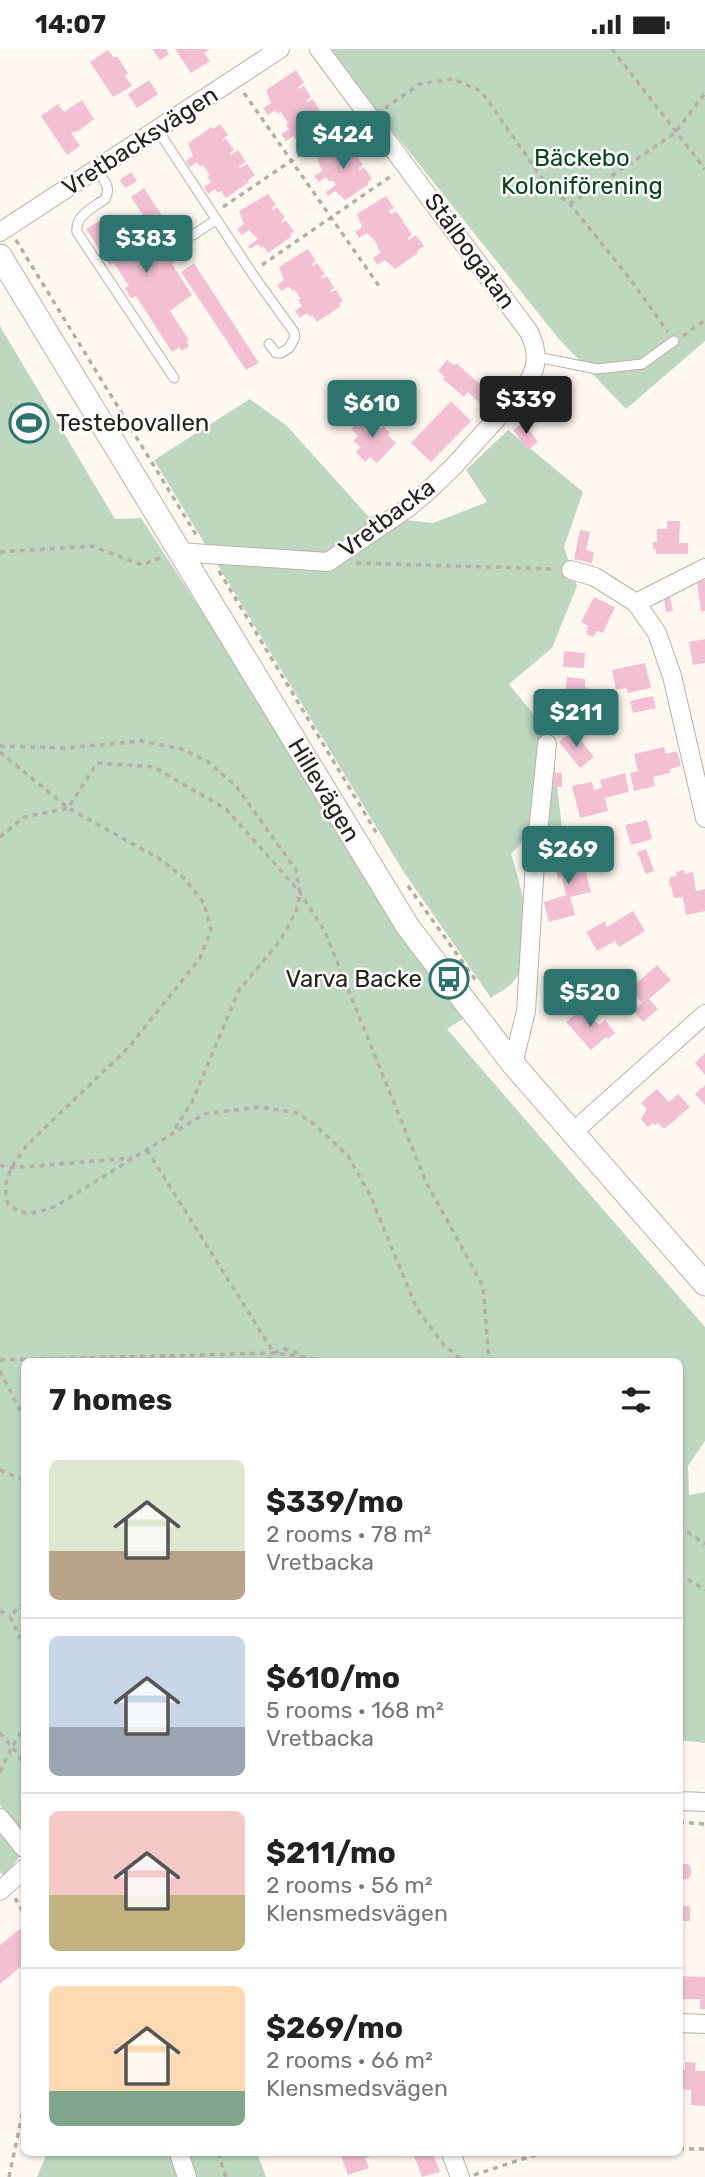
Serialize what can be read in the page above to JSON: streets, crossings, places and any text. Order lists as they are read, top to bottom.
{
  "streets": {
    "street": [
      "Vretbacksvägen",
      "Stålbogatan",
      "Vretbacka",
      "Hillevägen"
    ]
  },
  "crossings": [
    ["Stålbogatan", "Vretbacka"],
    ["Vretbacka", "Hillevägen"]
  ],
  "parks": ["Bäckebo Koloniförening"],
  "places": {
    "sports": ["Testebovallen"],
    "bus stop": ["Varva Backe"]
  },
  "page": {
    "status": "14:07",
    "price": [
      "$424",
      "$383",
      "$339",
      "$610",
      "$211",
      "$269",
      "$520"
    ],
    "heading": "7 homes",
    "list": [
      {
        "name": "$339/mo",
        "note": "2 rooms · 78 m² · Vretbacka"
      },
      {
        "name": "$610/mo",
        "note": "5 rooms · 168 m² · Vretbacka"
      },
      {
        "name": "$211/mo",
        "note": "2 rooms · 56 m² · Klensmedsvägen"
      },
      {
        "name": "$269/mo",
        "note": "2 rooms · 66 m² · Klensmedsvägen"
      }
    ]
  }
}
